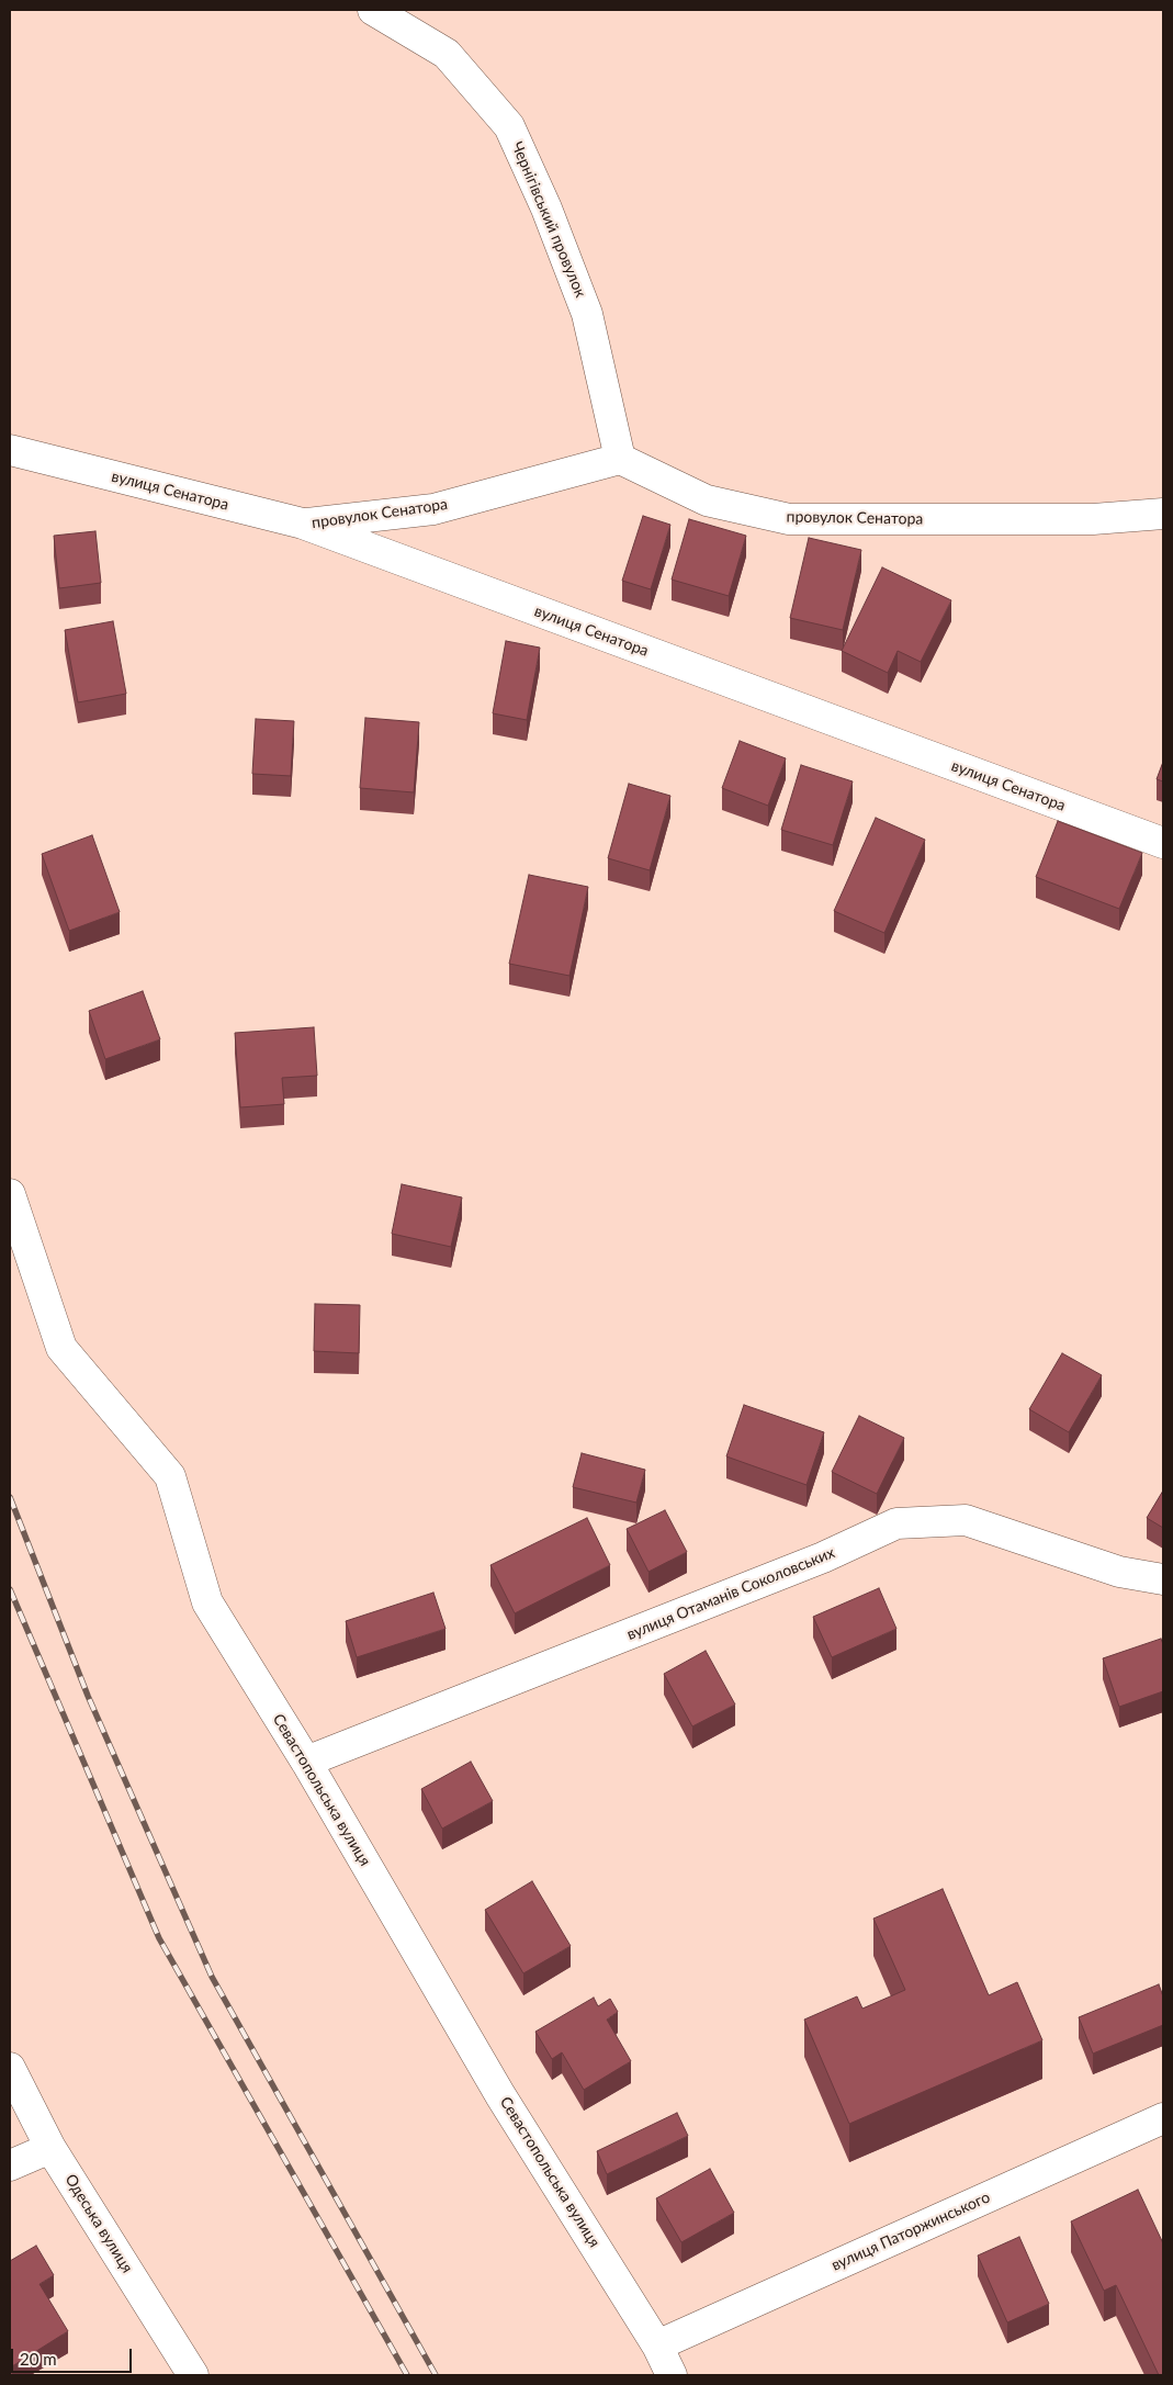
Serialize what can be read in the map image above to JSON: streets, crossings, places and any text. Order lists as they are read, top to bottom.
{
  "streets": {
    "street": [
      "Чернігівський провулок",
      "вулиця Сенатора",
      "провулок Сенатора",
      "вулиця Отаманів Соколовських",
      "Севастопольська вулиця",
      "Одеська вулиця",
      "вулиця Паторжинського"
    ]
  },
  "crossings": [
    ["Чернігівський провулок", "провулок Сенатора"],
    ["вулиця Сенатора", "провулок Сенатора"],
    ["вулиця Отаманів Соколовських", "Севастопольська вулиця"],
    ["Севастопольська вулиця", "вулиця Паторжинського"]
  ],
  "scale_bar": "20 m"
}
